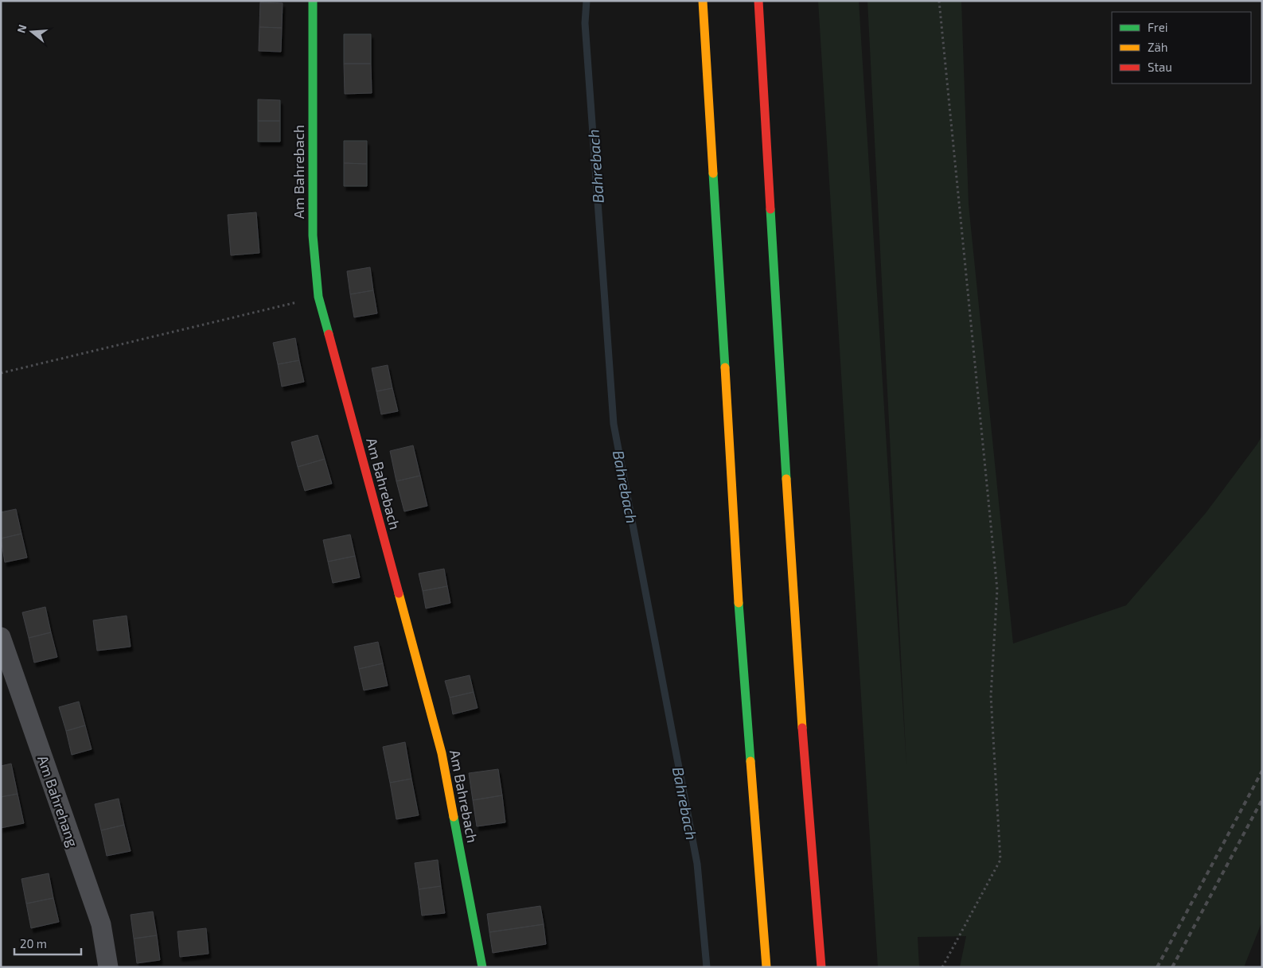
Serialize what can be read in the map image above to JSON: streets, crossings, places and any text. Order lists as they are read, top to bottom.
{
  "streets": {
    "main road": ["Am Bahrebach"],
    "street": ["Am Bahrehang"]
  },
  "water": ["Bahrebach"],
  "legend": ["Frei", "Zäh", "Stau"],
  "scale_bar": "20 m",
  "north": "left"
}
